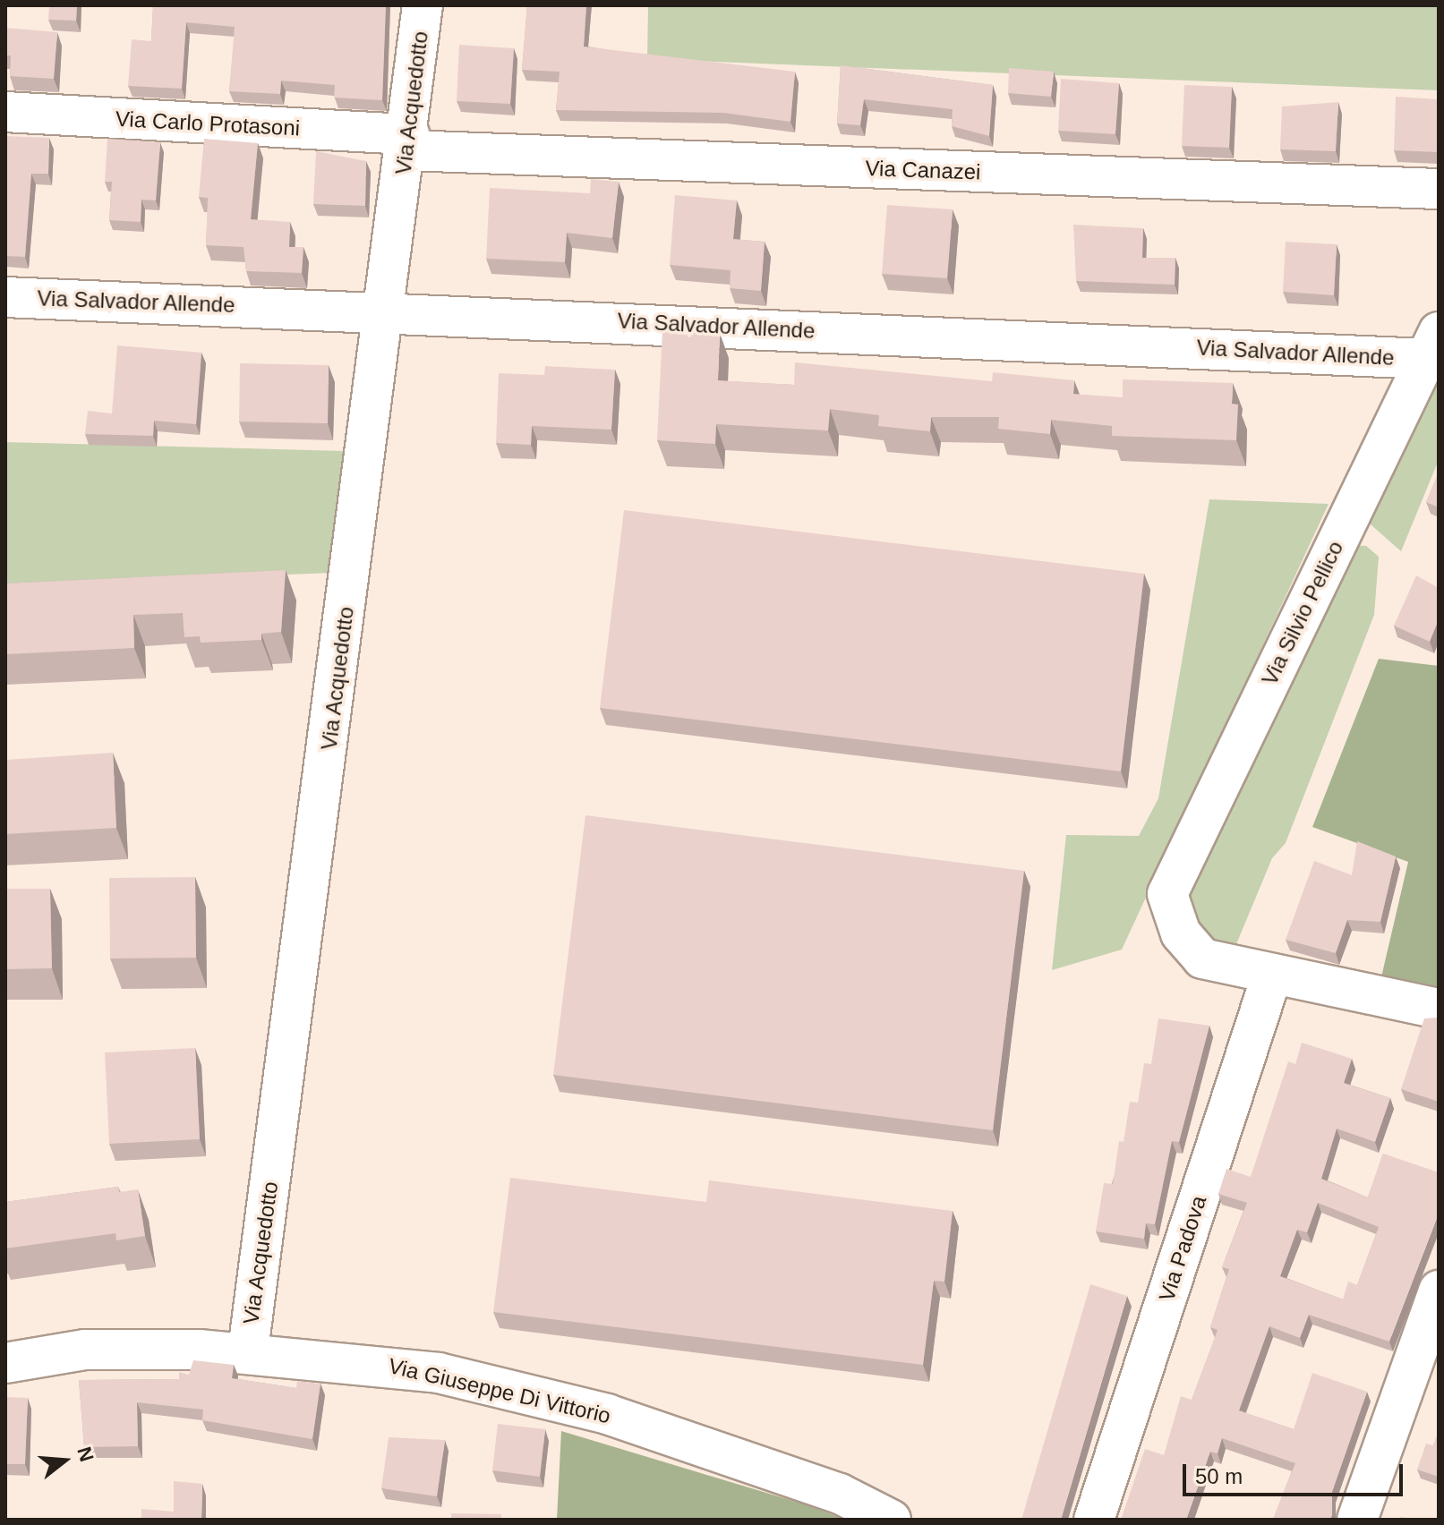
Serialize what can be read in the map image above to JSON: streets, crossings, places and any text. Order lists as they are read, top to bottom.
{
  "streets": {
    "street": [
      "Via Acquedotto",
      "Via Carlo Protasoni",
      "Via Canazei",
      "Via Salvador Allende",
      "Via Silvio Pellico",
      "Via Padova",
      "Via Giuseppe Di Vittorio"
    ]
  },
  "crossings": [
    ["Via Acquedotto", "Via Carlo Protasoni"],
    ["Via Acquedotto", "Via Canazei"],
    ["Via Acquedotto", "Via Salvador Allende"],
    ["Via Acquedotto", "Via Giuseppe Di Vittorio"],
    ["Via Carlo Protasoni", "Via Canazei"],
    ["Via Salvador Allende", "Via Silvio Pellico"],
    ["Via Silvio Pellico", "Via Padova"]
  ],
  "scale_bar": "50 m",
  "north": "right"
}
